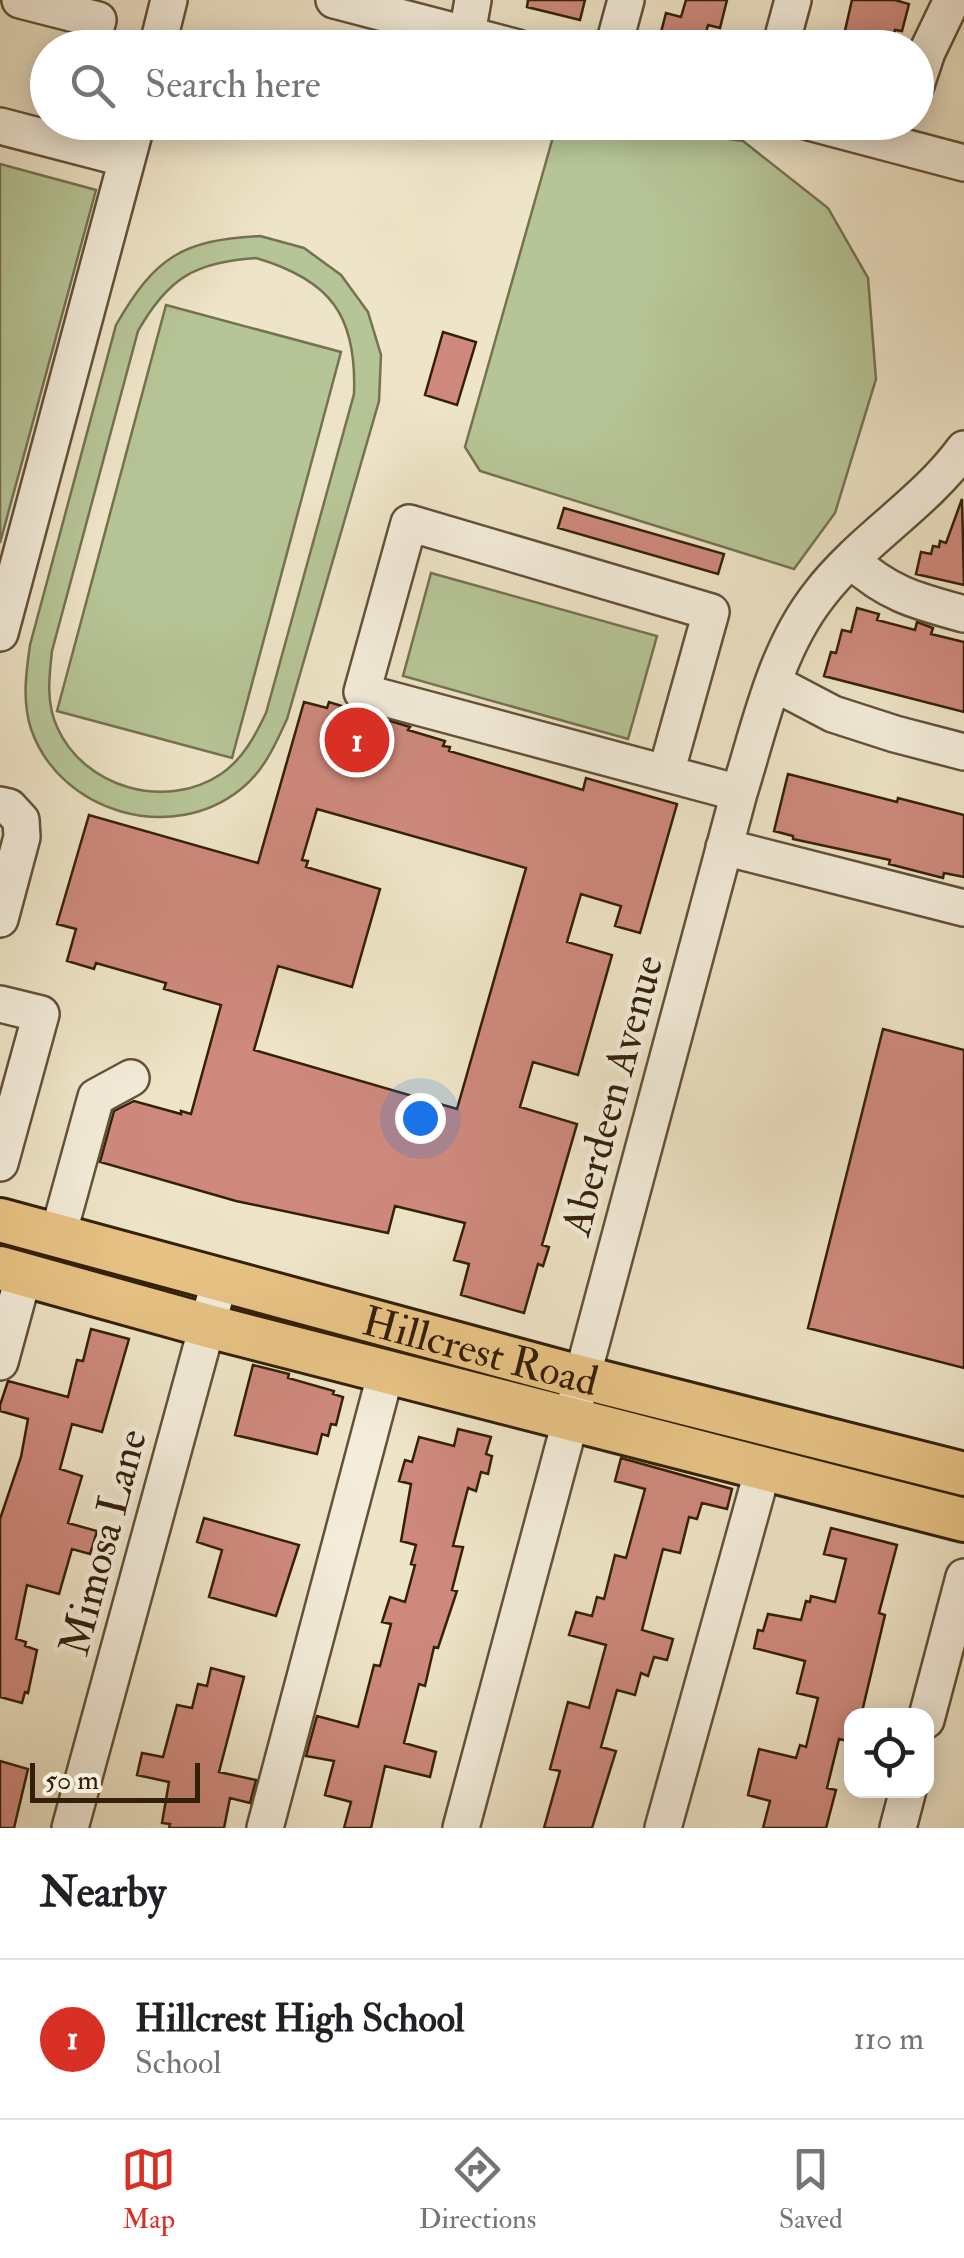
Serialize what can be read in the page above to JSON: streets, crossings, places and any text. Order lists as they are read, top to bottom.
{
  "streets": {
    "main road": ["Hillcrest Road"],
    "street": ["Aberdeen Avenue", "Mimosa Lane"]
  },
  "crossings": [
    ["Aberdeen Avenue", "Hillcrest Road"],
    ["Hillcrest Road", "Mimosa Lane"]
  ],
  "scale_bar": "50 m",
  "page": {
    "search": "Search here",
    "pins": "1",
    "scale": "50 m",
    "heading": "Nearby",
    "list": [
      {
        "mark": "1",
        "name": "Hillcrest High School",
        "note": "School",
        "value": "110 m"
      }
    ],
    "nav": ["Map", "Directions", "Saved"]
  }
}
